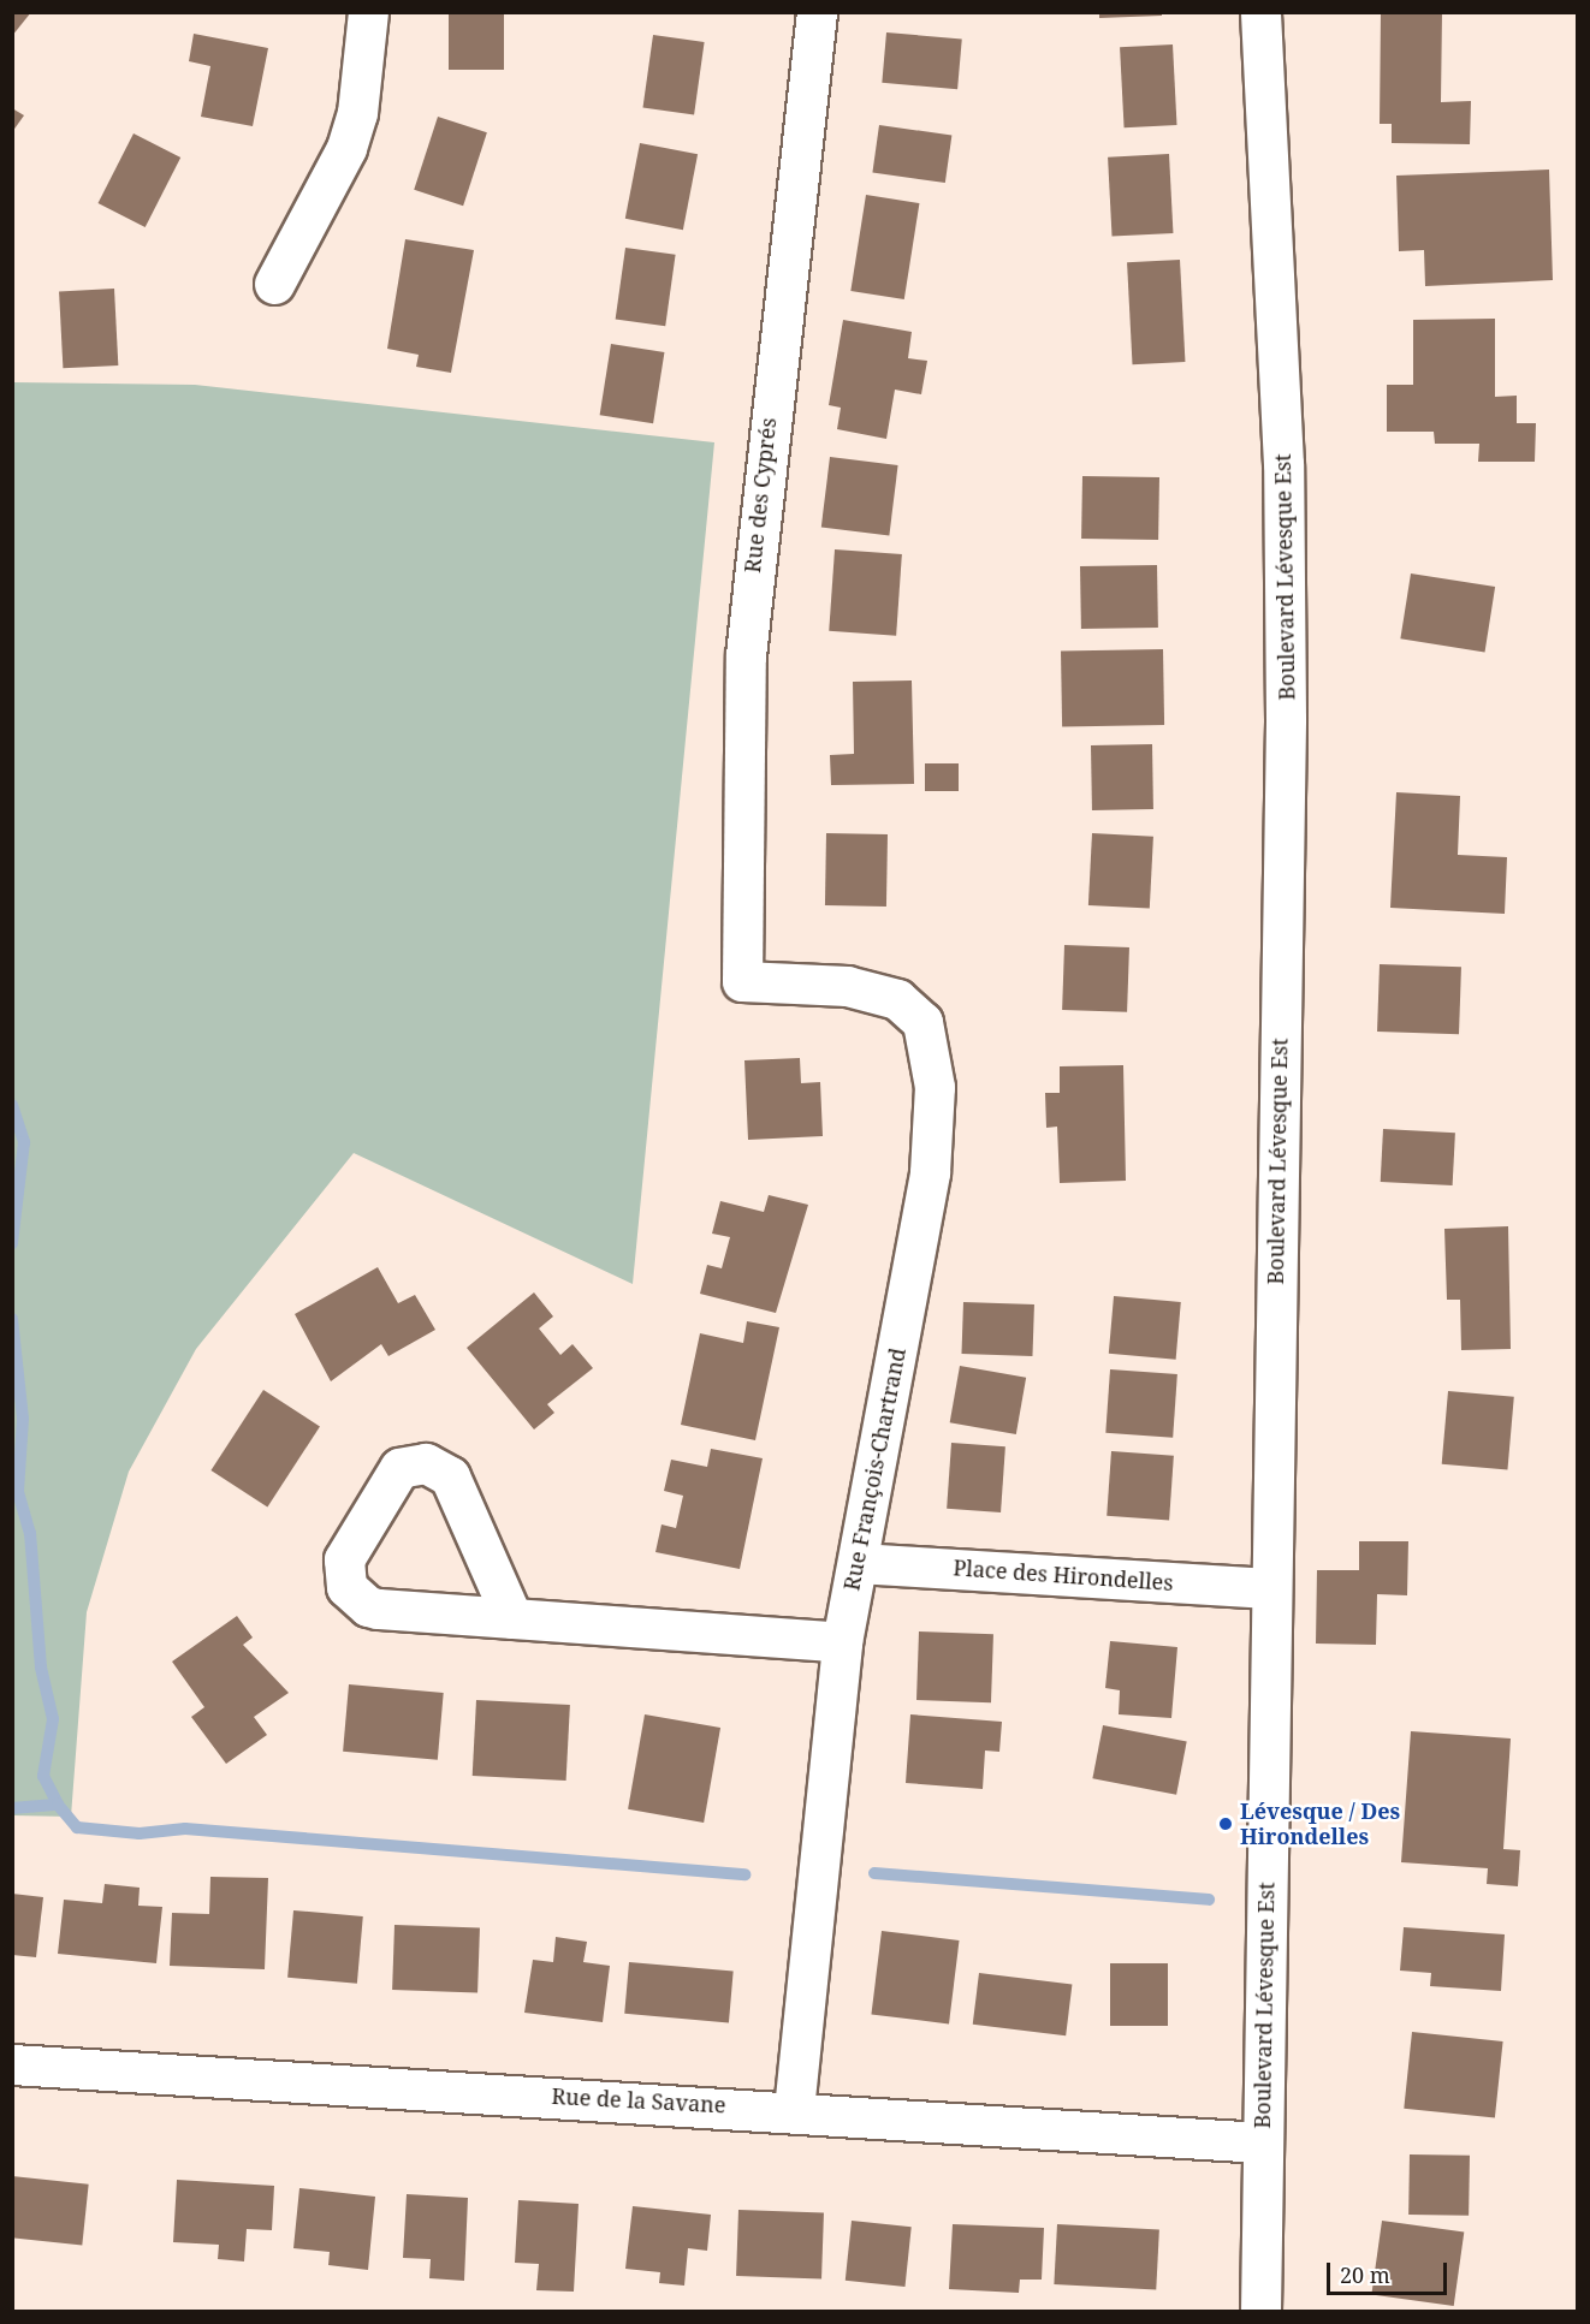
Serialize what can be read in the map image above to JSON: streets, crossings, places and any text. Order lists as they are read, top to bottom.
{
  "streets": {
    "street": [
      "Rue des Cyprés",
      "Boulevard Lévesque Est",
      "Rue François-Chartrand",
      "Place des Hirondelles",
      "Rue de la Savane"
    ]
  },
  "crossings": [
    ["Rue des Cyprés", "Rue François-Chartrand"],
    ["Boulevard Lévesque Est", "Place des Hirondelles"],
    ["Boulevard Lévesque Est", "Rue de la Savane"],
    ["Rue François-Chartrand", "Place des Hirondelles"],
    ["Rue François-Chartrand", "Rue de la Savane"]
  ],
  "places": ["Lévesque / Des Hirondelles"],
  "scale_bar": "20 m"
}
